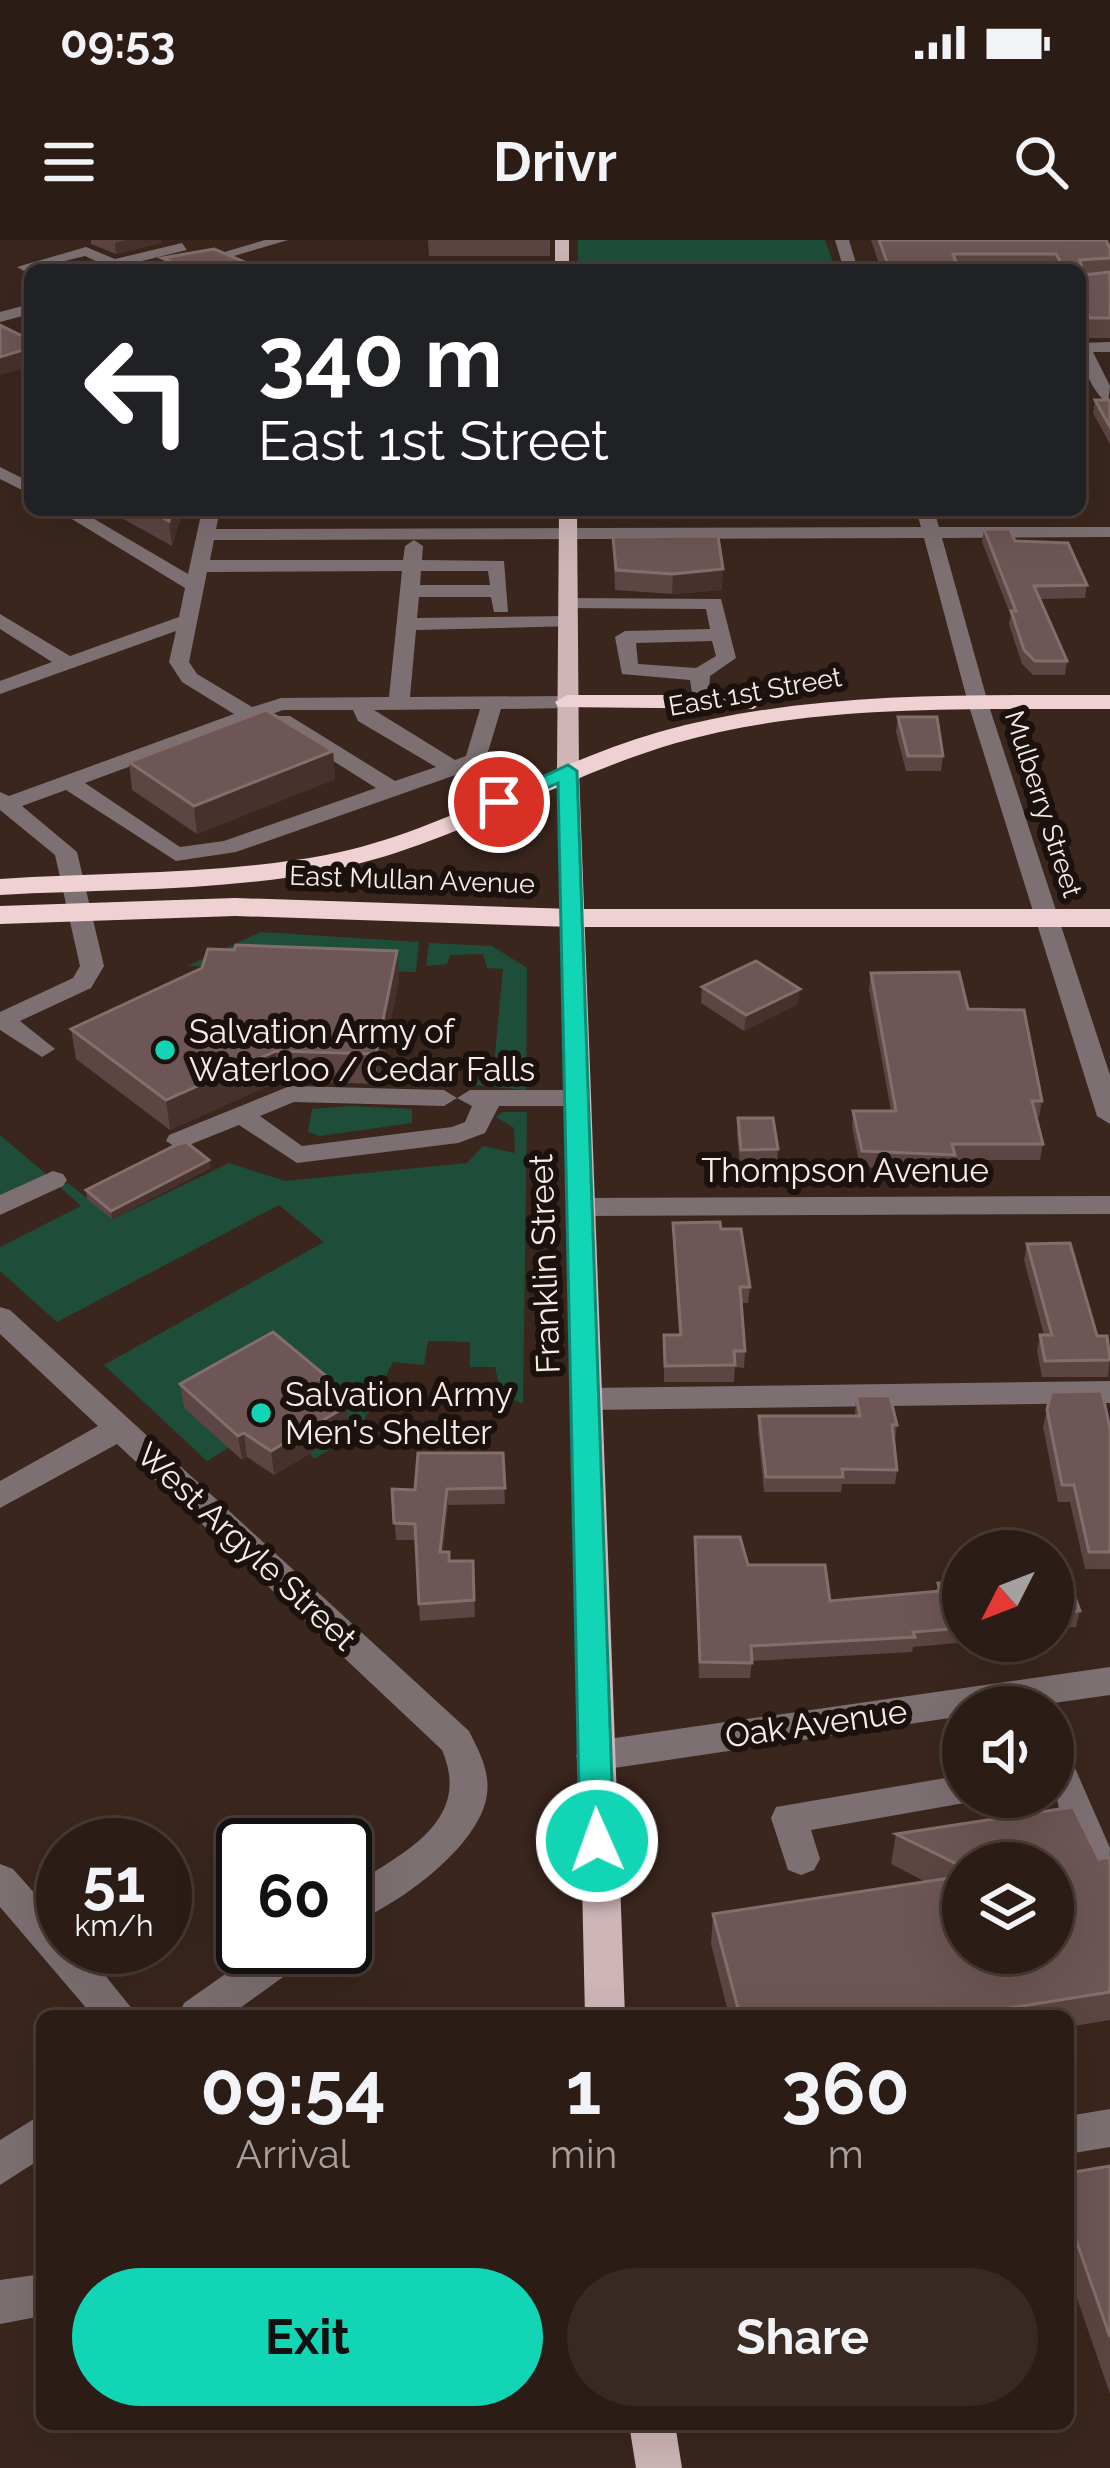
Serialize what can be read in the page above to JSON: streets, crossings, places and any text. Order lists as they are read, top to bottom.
{
  "streets": {
    "highway": ["East 1st Street", "East Mullan Avenue"],
    "main road": ["Franklin Street"],
    "street": [
      "Mulberry Street",
      "Thompson Avenue",
      "West Argyle Street",
      "Oak Avenue"
    ]
  },
  "crossings": [
    ["East 1st Street", "Mulberry Street"],
    ["East 1st Street", "East Mullan Avenue"],
    ["East 1st Street", "Franklin Street"],
    ["Mulberry Street", "East Mullan Avenue"],
    ["East Mullan Avenue", "Franklin Street"],
    ["Thompson Avenue", "Franklin Street"],
    ["Franklin Street", "Oak Avenue"]
  ],
  "places": ["Salvation Army of Waterloo / Cedar Falls", "Salvation Army Men's Shelter"],
  "north": "bottom left",
  "page": {
    "status": "09:53",
    "header": "Drivr",
    "turn": ["340 m", "East 1st Street"],
    "speed": "51 km/h",
    "limit": "60",
    "eta": [
      "09:54",
      "Arrival",
      "1",
      "min",
      "360",
      "m"
    ],
    "buttons": ["Exit", "Share"]
  }
}
